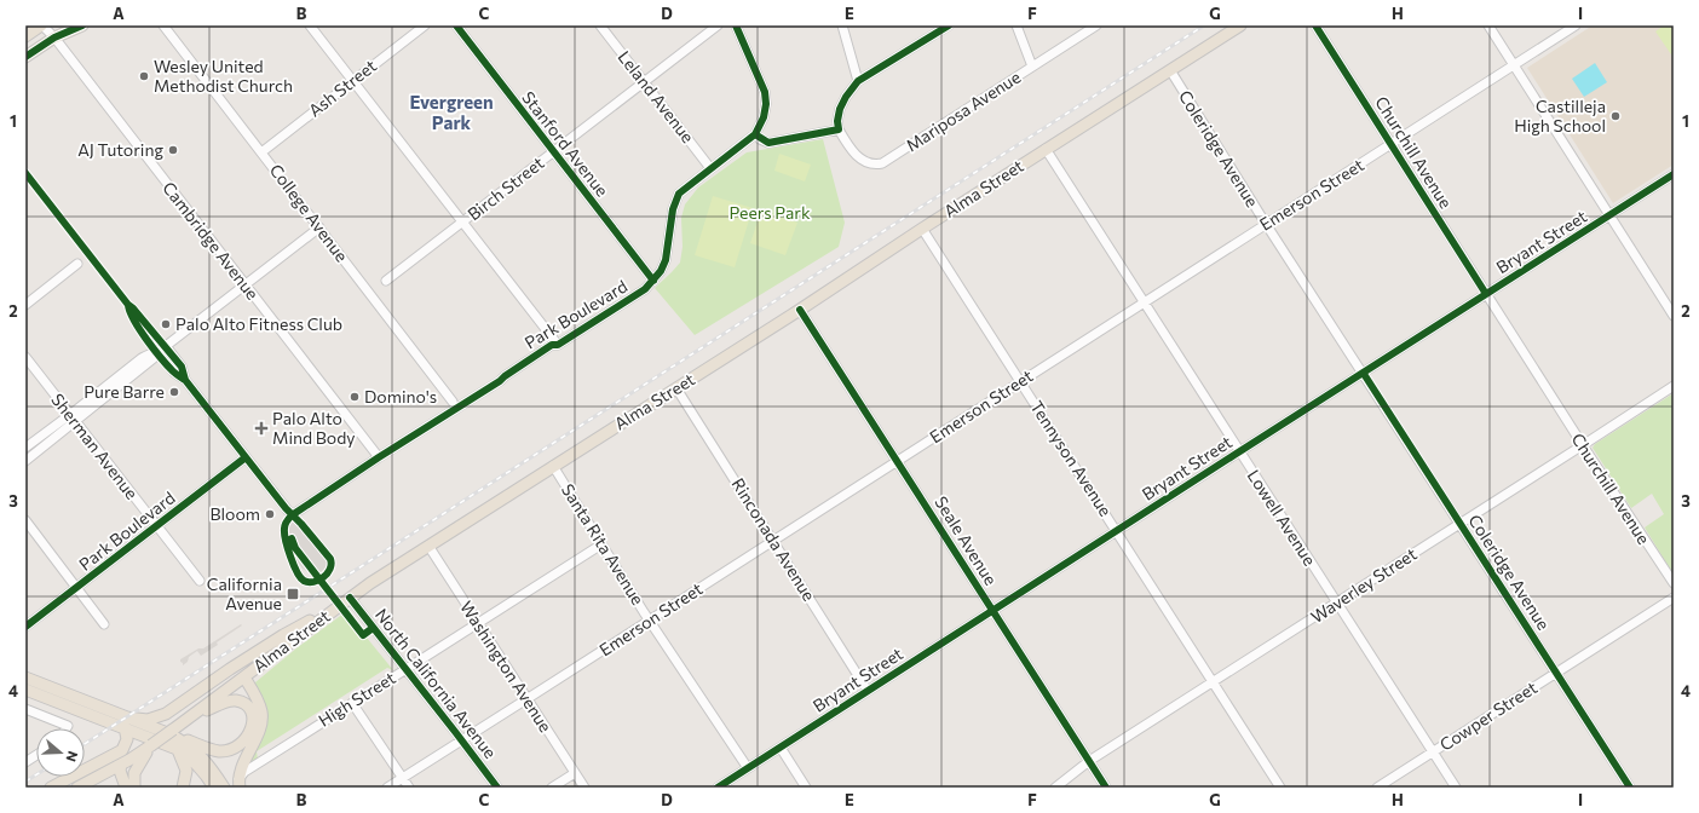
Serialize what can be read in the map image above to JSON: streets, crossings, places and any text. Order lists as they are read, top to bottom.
{
  "streets": {
    "main road": ["Alma Street"],
    "street": [
      "Ash Street",
      "Leland Avenue",
      "Mariposa Avenue",
      "Stanford Avenue",
      "Coleridge Avenue",
      "Churchill Avenue",
      "Birch Street",
      "Emerson Street",
      "College Avenue",
      "Cambridge Avenue",
      "Bryant Street",
      "Park Boulevard",
      "Sherman Avenue",
      "Tennyson Avenue",
      "Lowell Avenue",
      "Rinconada Avenue",
      "Seale Avenue",
      "Santa Rita Avenue",
      "Waverley Street",
      "Washington Avenue",
      "North California Avenue",
      "High Street",
      "Cowper Street"
    ]
  },
  "crossings": [
    ["Ash Street", "College Avenue"],
    ["Leland Avenue", "Birch Street"],
    ["Leland Avenue", "Park Boulevard"],
    ["Stanford Avenue", "Birch Street"],
    ["Stanford Avenue", "Park Boulevard"],
    ["Coleridge Avenue", "Alma Street"],
    ["Coleridge Avenue", "Emerson Street"],
    ["Coleridge Avenue", "Bryant Street"],
    ["Coleridge Avenue", "Waverley Street"],
    ["Coleridge Avenue", "Cowper Street"],
    ["Churchill Avenue", "Emerson Street"],
    ["Churchill Avenue", "Bryant Street"],
    ["Churchill Avenue", "Waverley Street"],
    ["Alma Street", "Tennyson Avenue"],
    ["Alma Street", "Lowell Avenue"],
    ["Alma Street", "Rinconada Avenue"],
    ["Alma Street", "Seale Avenue"],
    ["Alma Street", "Santa Rita Avenue"],
    ["Alma Street", "Washington Avenue"],
    ["Alma Street", "North California Avenue"],
    ["Emerson Street", "Tennyson Avenue"],
    ["Emerson Street", "Lowell Avenue"],
    ["Emerson Street", "Rinconada Avenue"],
    ["Emerson Street", "Seale Avenue"],
    ["Emerson Street", "Santa Rita Avenue"],
    ["Emerson Street", "Washington Avenue"],
    ["Emerson Street", "North California Avenue"],
    ["Cambridge Avenue", "Park Boulevard"],
    ["Bryant Street", "Tennyson Avenue"],
    ["Bryant Street", "Lowell Avenue"],
    ["Bryant Street", "Rinconada Avenue"],
    ["Bryant Street", "Seale Avenue"],
    ["Bryant Street", "Santa Rita Avenue"],
    ["Park Boulevard", "Sherman Avenue"],
    ["Tennyson Avenue", "Waverley Street"],
    ["Lowell Avenue", "Waverley Street"],
    ["Lowell Avenue", "Cowper Street"],
    ["Seale Avenue", "Waverley Street"],
    ["Santa Rita Avenue", "High Street"],
    ["Washington Avenue", "High Street"],
    ["North California Avenue", "High Street"]
  ],
  "districts": ["Evergreen Park"],
  "parks": ["Peers Park"],
  "places": {
    "other": [
      "Wesley United Methodist Church",
      "Castilleja High School",
      "AJ Tutoring",
      "Palo Alto Fitness Club",
      "Pure Barre",
      "Domino's",
      "Bloom"
    ],
    "health": ["Palo Alto Mind Body"],
    "transit": ["California Avenue"]
  },
  "north": "right",
  "grid": {
    "columns": [
      "A",
      "B",
      "C",
      "D",
      "E",
      "F",
      "G",
      "H",
      "I"
    ],
    "rows": [
      "1",
      "2",
      "3",
      "4"
    ]
  }
}
